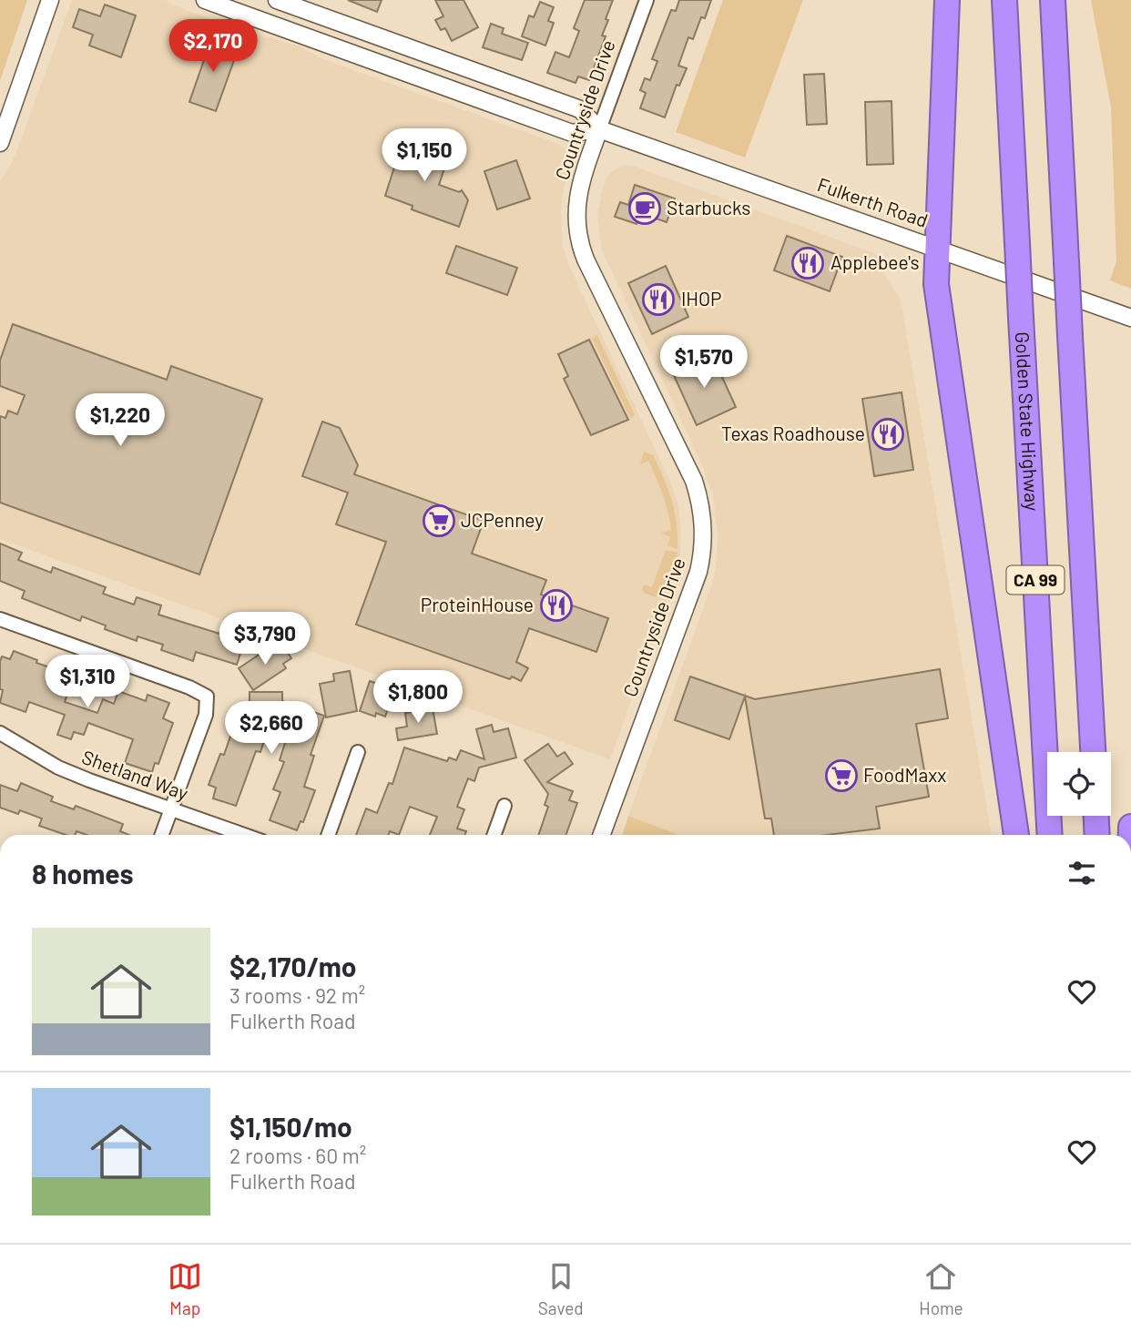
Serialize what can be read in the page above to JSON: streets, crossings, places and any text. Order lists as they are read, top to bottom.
{
  "streets": {
    "highway": ["Golden State Highway", "CA 99"],
    "street": ["Countryside Drive", "Fulkerth Road", "Shetland Way"]
  },
  "crossings": [
    ["Countryside Drive", "Fulkerth Road"]
  ],
  "places": {
    "cafe": ["Starbucks"],
    "restaurant": [
      "Applebee's",
      "IHOP",
      "Texas Roadhouse",
      "ProteinHouse"
    ],
    "supermarket": ["JCPenney", "FoodMaxx"]
  },
  "page": {
    "price": [
      "$2,170",
      "$1,150",
      "$1,570",
      "$1,220",
      "$3,790",
      "$1,310",
      "$1,800",
      "$2,660"
    ],
    "heading": "8 homes",
    "list": [
      {
        "name": "$2,170/mo",
        "note": "3 rooms · 92 m² · Fulkerth Road"
      },
      {
        "name": "$1,150/mo",
        "note": "2 rooms · 60 m² · Fulkerth Road"
      }
    ],
    "tabs": ["Map", "Saved", "Home"]
  }
}
